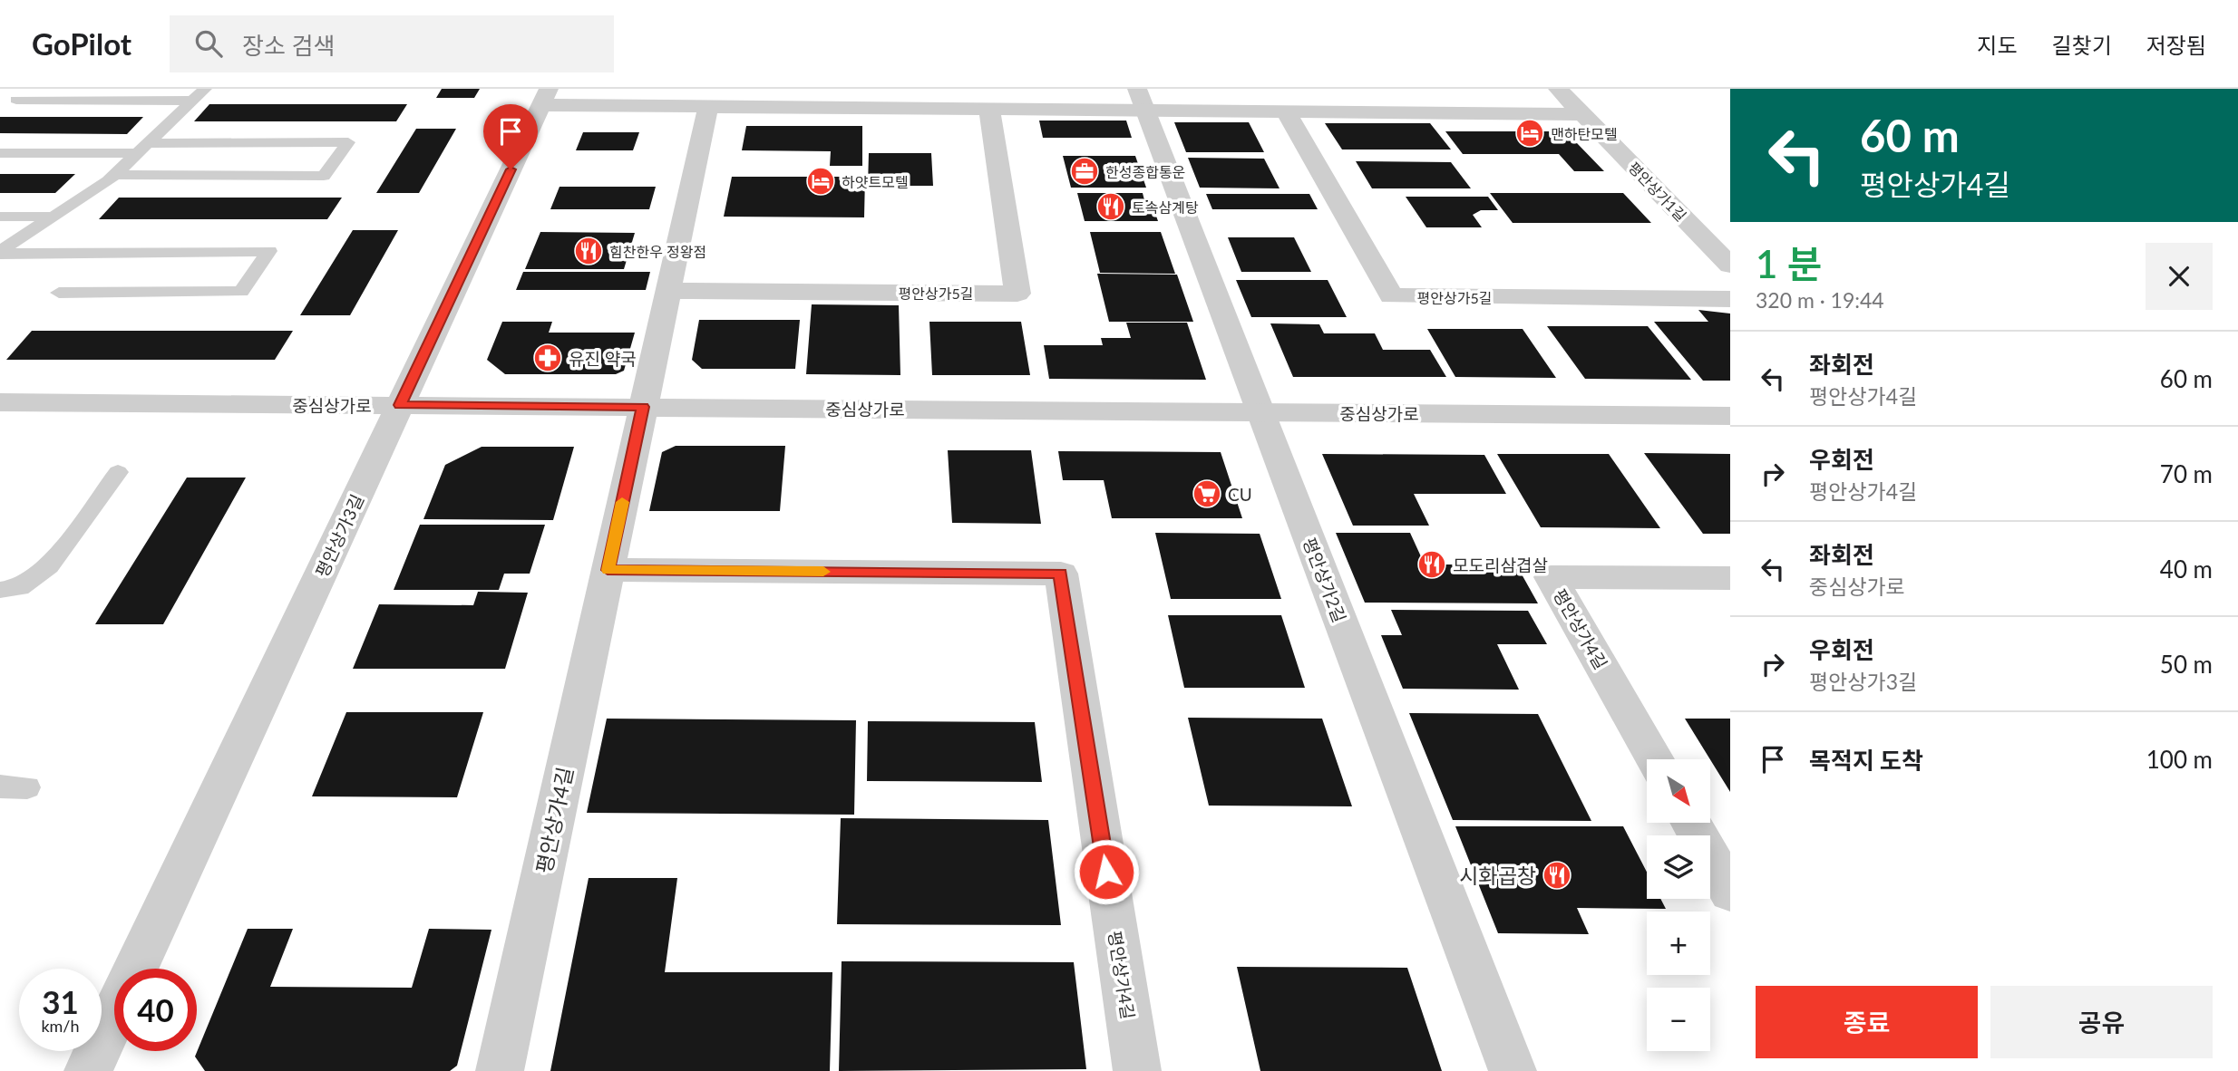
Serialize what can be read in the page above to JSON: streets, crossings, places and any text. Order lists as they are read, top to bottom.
{
  "streets": {
    "street": [
      "평안상가1길",
      "평안상가5길",
      "중심상가로",
      "평안상가3길",
      "평안상가2길",
      "평안상가4길"
    ]
  },
  "crossings": [
    ["중심상가로", "평안상가3길"],
    ["중심상가로", "평안상가2길"],
    ["중심상가로", "평안상가4길"]
  ],
  "places": {
    "hotel": ["맨하탄모텔", "하얏트모텔"],
    "office": ["한성종합통운"],
    "restaurant": [
      "토속삼계탕",
      "힘찬한우 정왕점",
      "모도리삼겹살",
      "시화곱창"
    ],
    "pharmacy": ["유진 약국"],
    "supermarket": ["CU"]
  },
  "north": "bottom right",
  "page": {
    "header": "GoPilot",
    "search": "장소 검색",
    "nav": ["지도", "길찾기", "저장됨"],
    "turn": ["60 m", "평안상가4길"],
    "heading": ["1 분", "320 m · 19:44"],
    "list": [
      {
        "name": "좌회전",
        "note": "평안상가4길",
        "value": "60 m"
      },
      {
        "name": "우회전",
        "note": "평안상가4길",
        "value": "70 m"
      },
      {
        "name": "좌회전",
        "note": "중심상가로",
        "value": "40 m"
      },
      {
        "name": "우회전",
        "note": "평안상가3길",
        "value": "50 m"
      },
      {
        "name": "목적지 도착",
        "value": "100 m"
      }
    ],
    "map_buttons": ["+", "−"],
    "speed": "31 km/h",
    "limit": "40",
    "buttons": ["종료", "공유"]
  }
}
